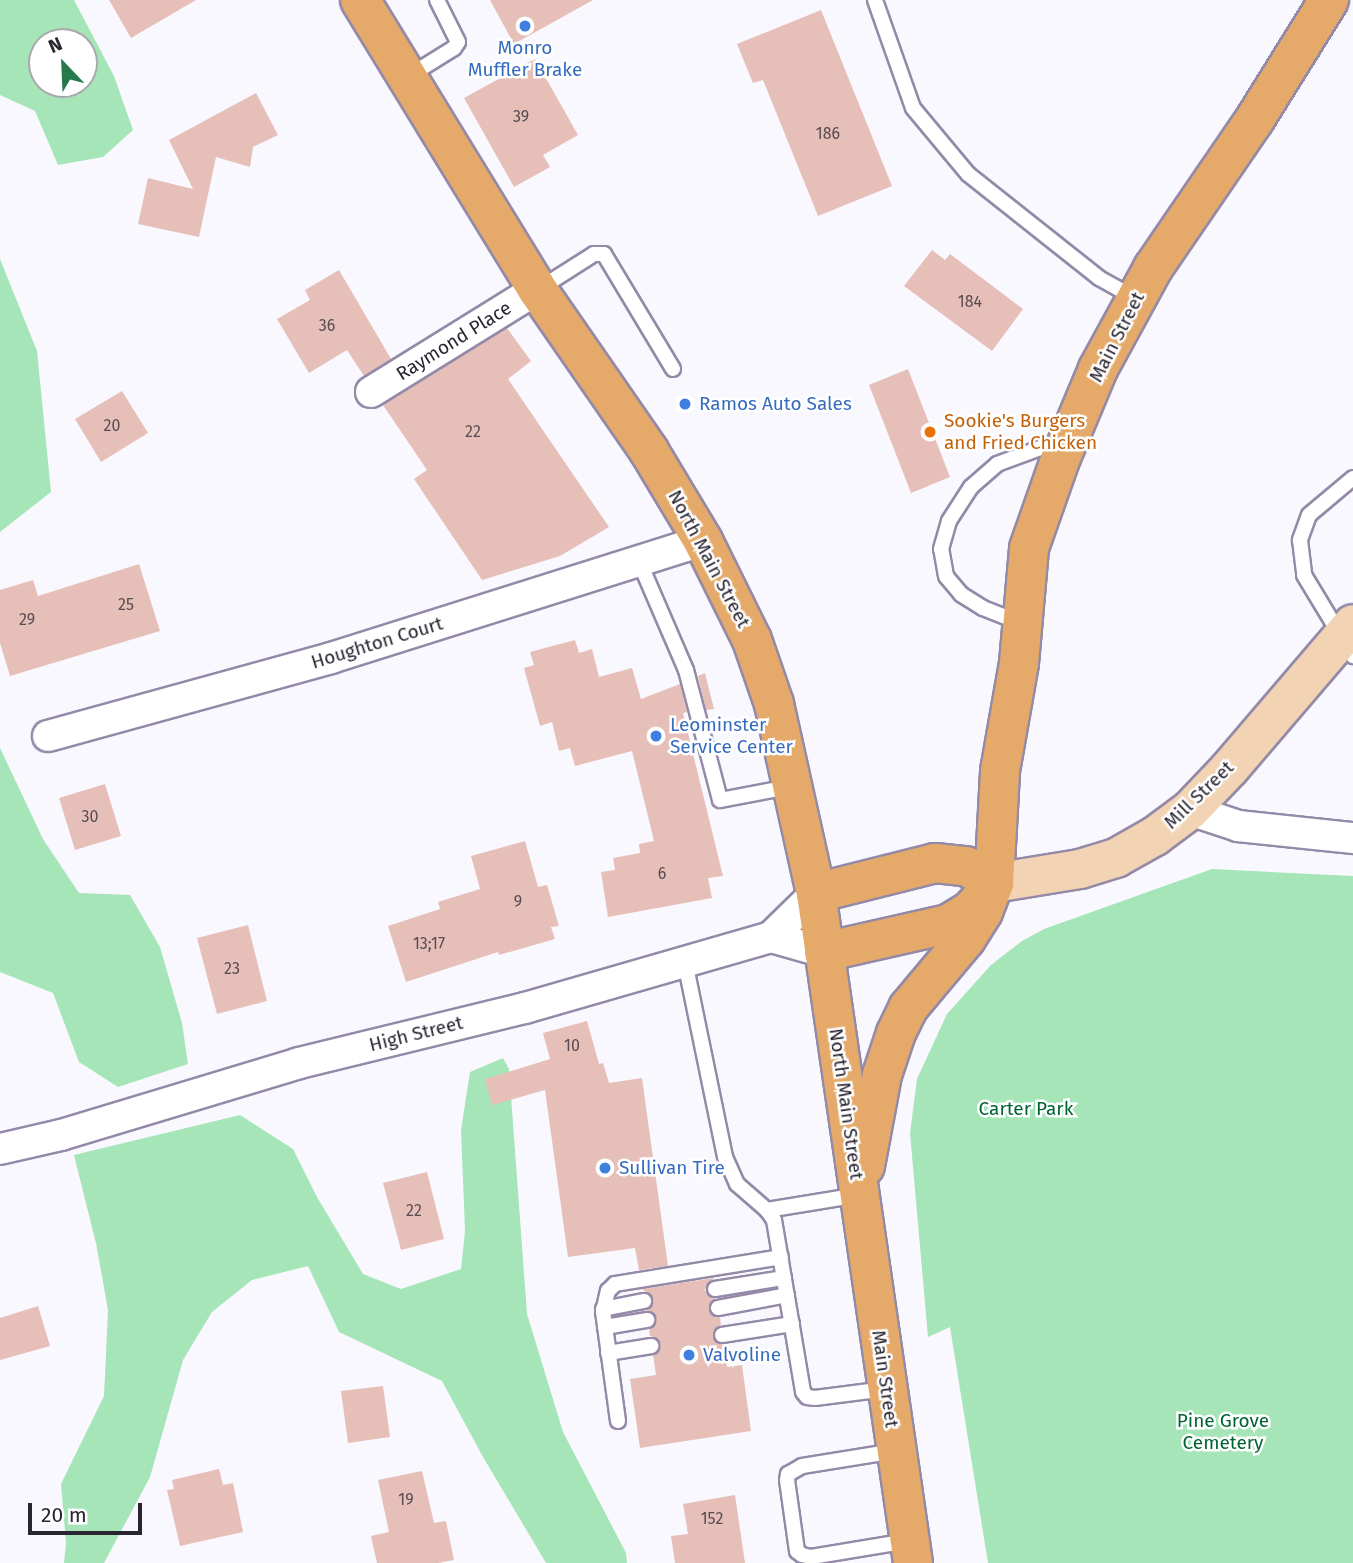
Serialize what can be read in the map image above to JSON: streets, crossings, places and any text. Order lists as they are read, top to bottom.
{
  "streets": {
    "main road": ["Main Street", "North Main Street", "Mill Street"],
    "street": ["Raymond Place", "Houghton Court", "High Street"]
  },
  "crossings": [
    ["Main Street", "North Main Street"],
    ["Main Street", "Mill Street"],
    ["Raymond Place", "North Main Street"],
    ["North Main Street", "Houghton Court"],
    ["North Main Street", "High Street"]
  ],
  "parks": ["Carter Park", "Pine Grove Cemetery"],
  "places": [
    "Monro Muffler Brake",
    "Ramos Auto Sales",
    "Sookie's Burgers and Fried Chicken",
    "Leominster Service Center",
    "Sullivan Tire",
    "Valvoline"
  ],
  "house_numbers": [
    "39",
    "186",
    "184",
    "36",
    "20",
    "22",
    "25",
    "29",
    "30",
    "6",
    "9",
    "13;17",
    "23",
    "10",
    "22",
    "19",
    "152"
  ],
  "scale_bar": "20 m",
  "north": "top left"
}
